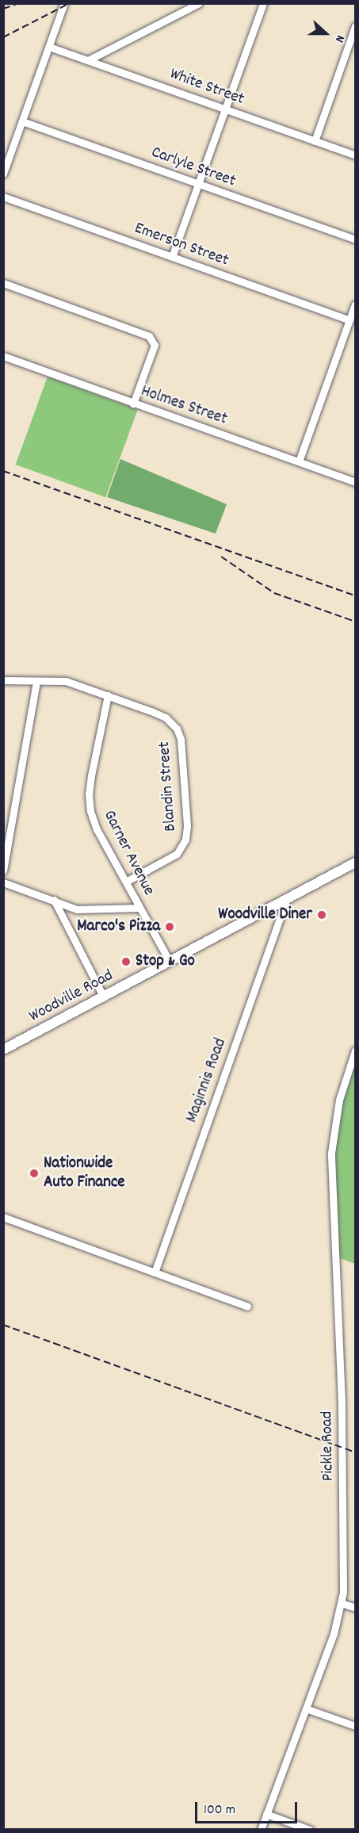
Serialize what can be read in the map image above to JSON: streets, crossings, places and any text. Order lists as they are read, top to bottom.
{
  "streets": {
    "main road": ["Woodville Road"],
    "street": [
      "White Street",
      "Carlyle Street",
      "Emerson Street",
      "Holmes Street",
      "Blandin Street",
      "Garner Avenue",
      "Maginnis Road",
      "Pickle Road"
    ]
  },
  "crossings": [
    ["Blandin Street", "Garner Avenue"],
    ["Garner Avenue", "Woodville Road"],
    ["Woodville Road", "Maginnis Road"]
  ],
  "places": [
    "Woodville Diner",
    "Marco's Pizza",
    "Stop & Go",
    "Nationwide Auto Finance"
  ],
  "scale_bar": "100 m",
  "north": "right"
}
